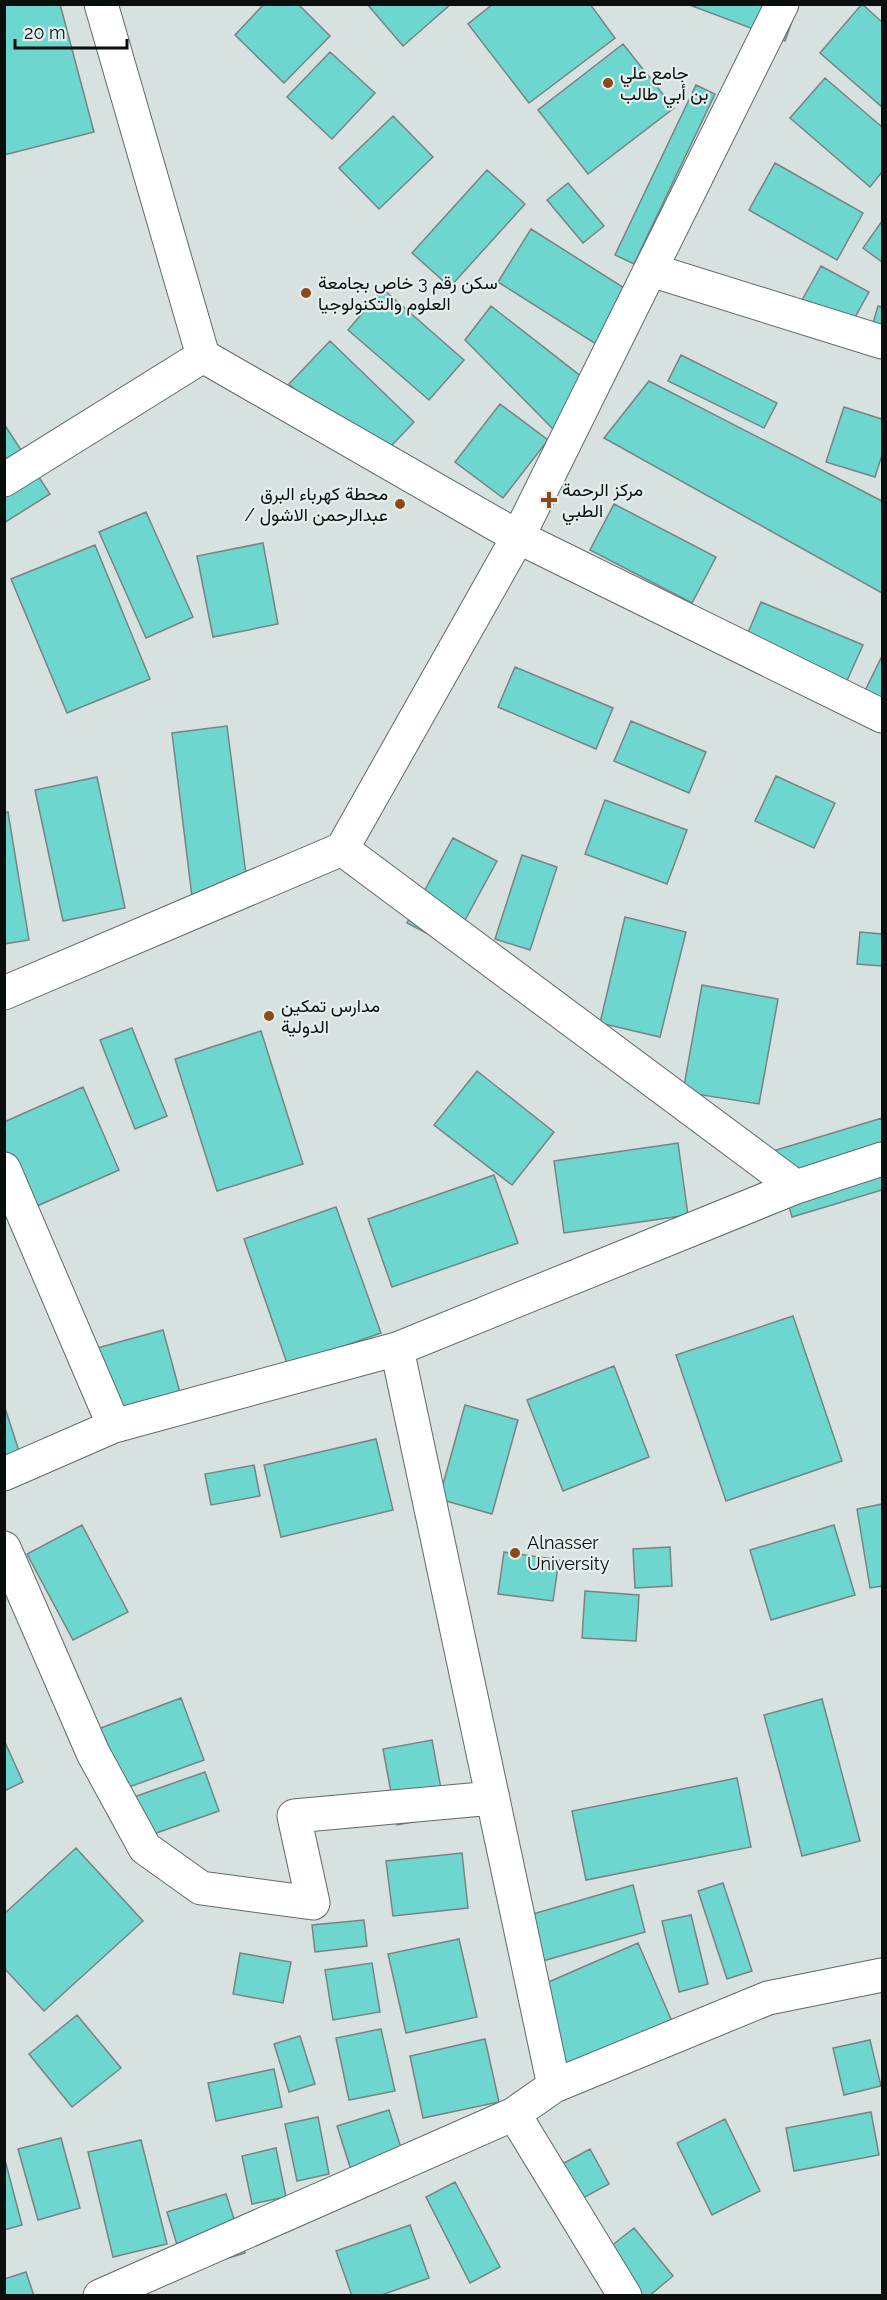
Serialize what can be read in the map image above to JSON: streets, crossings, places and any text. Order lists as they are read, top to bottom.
{
  "places": {
    "other": [
      "جامع علي بن أبي طالب",
      "سكن رقم 3 خاص بجامعة العلوم والتكنولوجيا",
      "محطة كهرباء البرق / عبدالرحمن الاشول",
      "مدارس تمكين الدولية",
      "Alnasser University"
    ],
    "health": ["مركز الرحمة الطبي"]
  },
  "scale_bar": "20 m"
}
